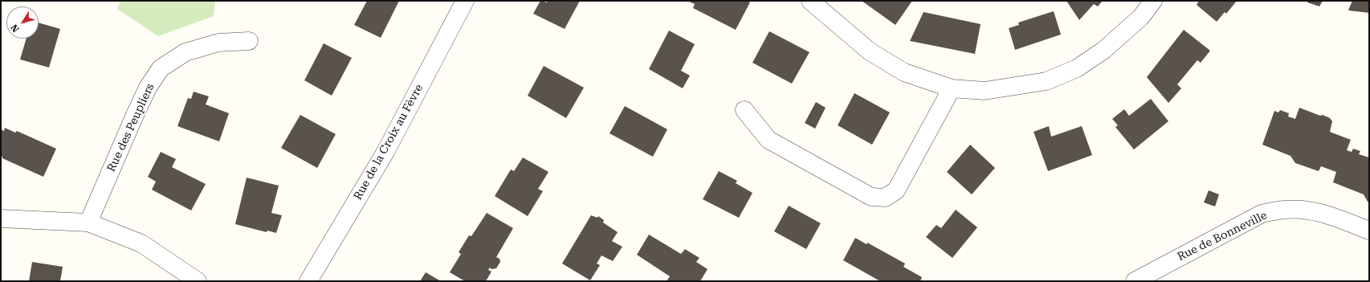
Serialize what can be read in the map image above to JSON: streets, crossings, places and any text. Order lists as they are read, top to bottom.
{
  "streets": {
    "street": ["Rue des Peupliers", "Rue de la Croix au Fèvre", "Rue de Bonneville"]
  },
  "north": "bottom left"
}
